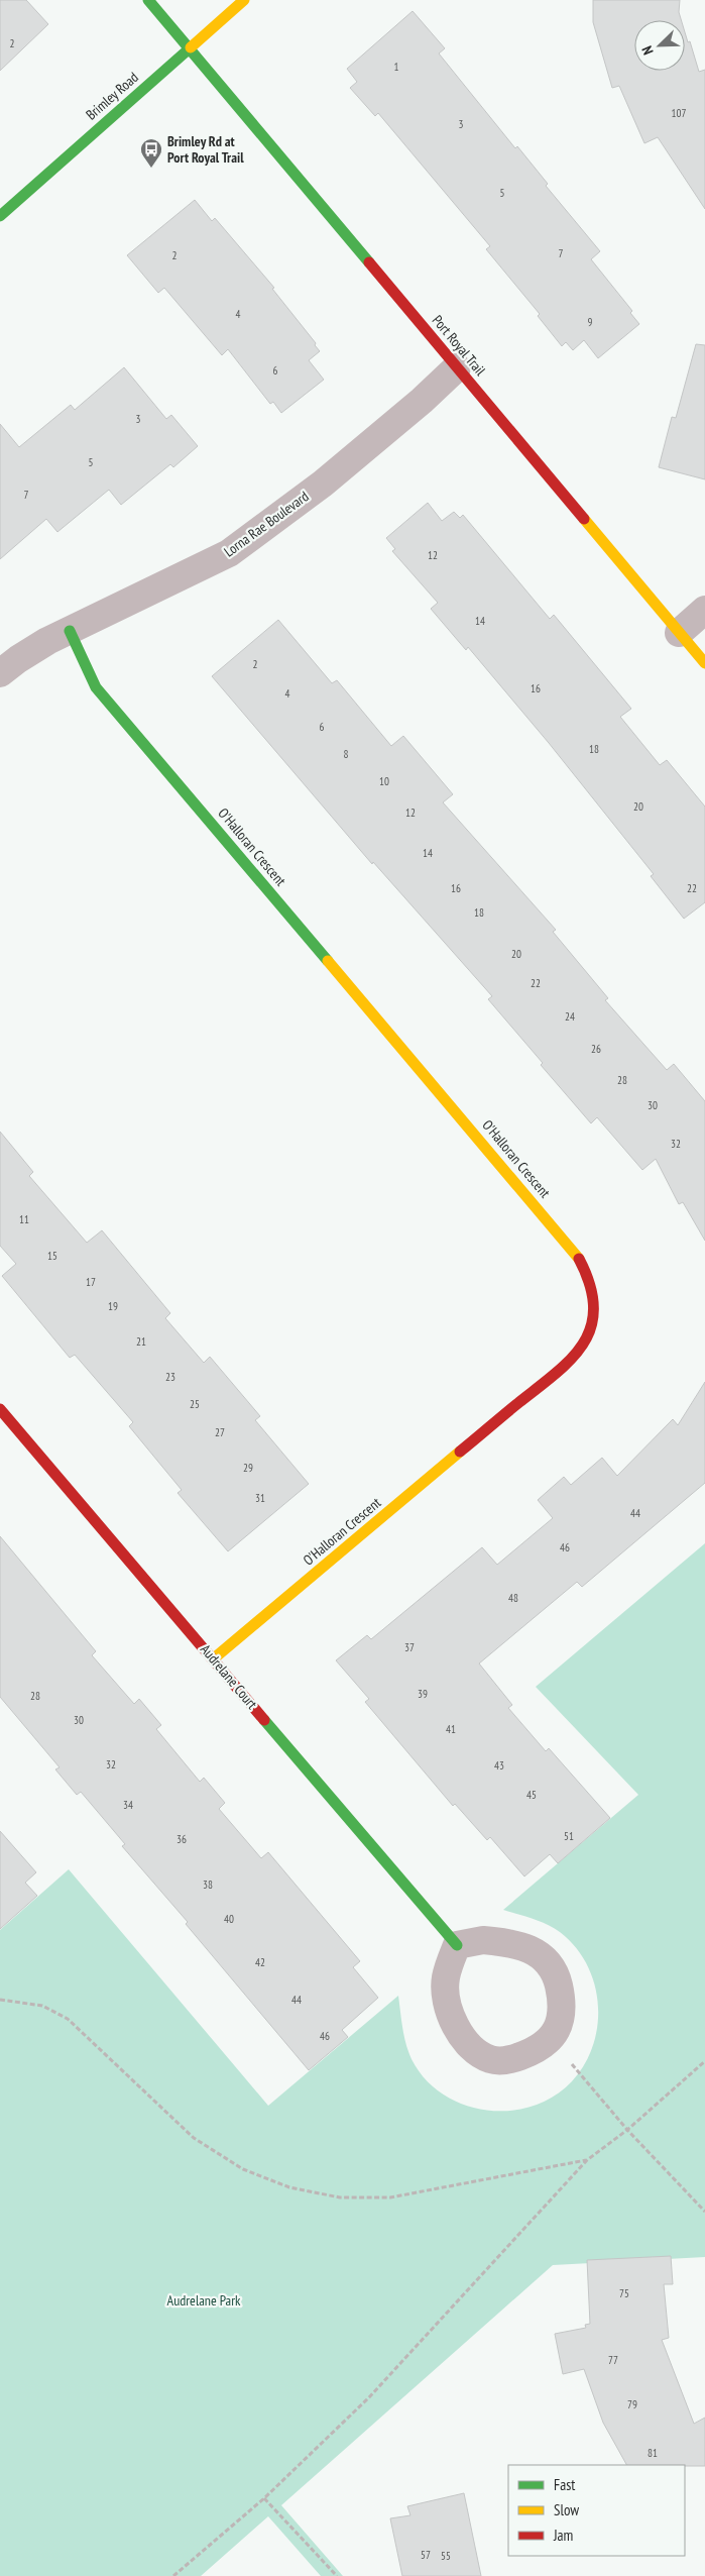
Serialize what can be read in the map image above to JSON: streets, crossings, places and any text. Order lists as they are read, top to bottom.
{
  "streets": {
    "street": [
      "Brimley Road",
      "Port Royal Trail",
      "Lorna Rae Boulevard",
      "O'Halloran Crescent",
      "Audrelane Court"
    ]
  },
  "crossings": [
    ["Brimley Road", "Port Royal Trail"],
    ["Port Royal Trail", "Lorna Rae Boulevard"],
    ["Lorna Rae Boulevard", "O'Halloran Crescent"],
    ["O'Halloran Crescent", "Audrelane Court"]
  ],
  "parks": ["Audrelane Park"],
  "places": {
    "bus stop": ["Brimley Rd at Port Royal Trail"]
  },
  "house_numbers": [
    "2",
    "1",
    "107",
    "3",
    "5",
    "7",
    "2",
    "4",
    "9",
    "6",
    "3",
    "5",
    "7",
    "12",
    "14",
    "2",
    "16",
    "4",
    "6",
    "18",
    "8",
    "10",
    "20",
    "12",
    "14",
    "16",
    "22",
    "18",
    "20",
    "22",
    "24",
    "26",
    "28",
    "30",
    "32",
    "11",
    "15",
    "17",
    "19",
    "21",
    "23",
    "25",
    "27",
    "29",
    "31",
    "44",
    "46",
    "48",
    "37",
    "39",
    "28",
    "30",
    "41",
    "32",
    "43",
    "45",
    "34",
    "51",
    "36",
    "38",
    "40",
    "42",
    "44",
    "46",
    "75",
    "77",
    "79",
    "81",
    "57",
    "55"
  ],
  "legend": ["Fast", "Slow", "Jam"],
  "north": "bottom left"
}
